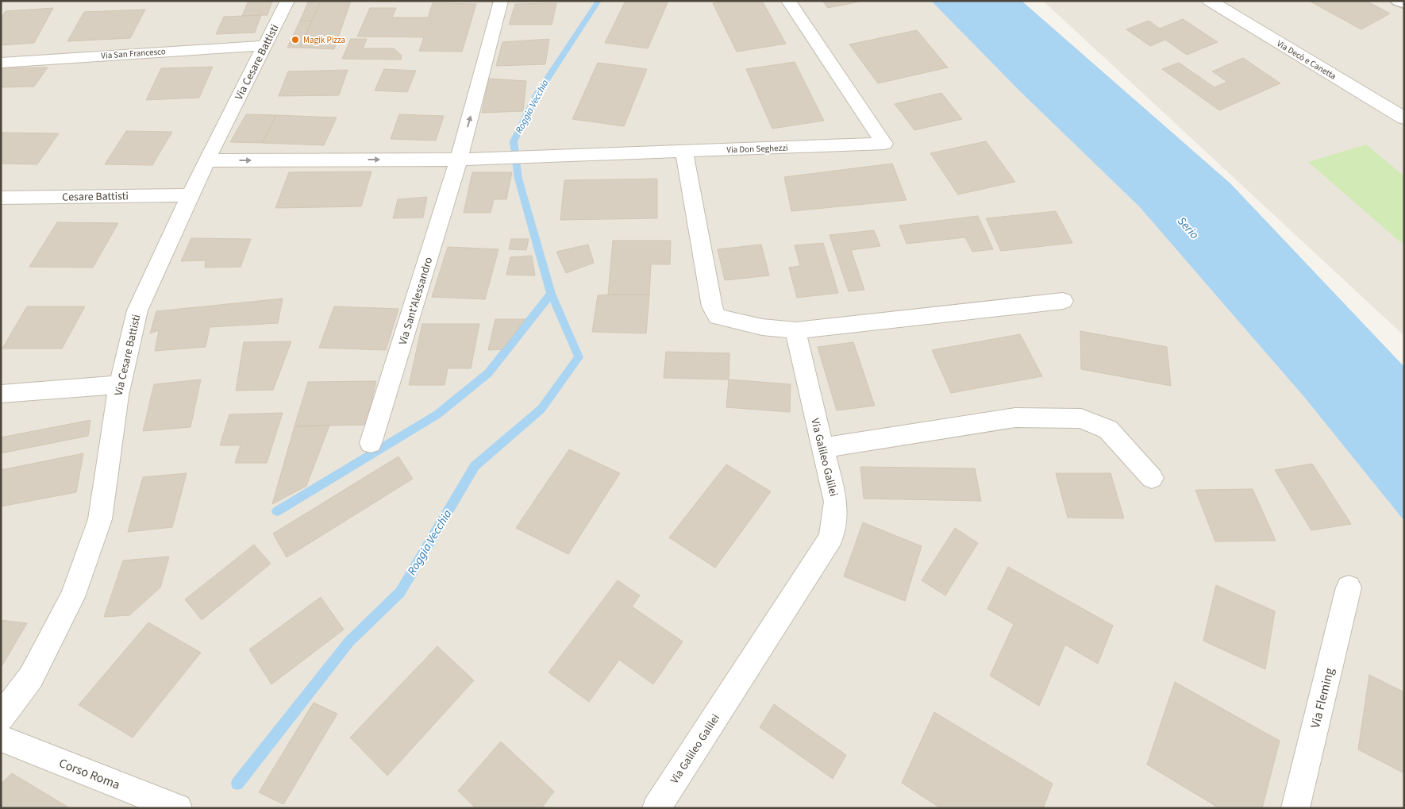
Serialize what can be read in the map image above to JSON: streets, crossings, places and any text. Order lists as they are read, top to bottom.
{
  "streets": {
    "street": [
      "Via San Francesco",
      "Via Decò e Canetta",
      "Via Cesare Battisti",
      "Via Don Seghezzi",
      "Cesare Battisti",
      "Via Sant'Alessandro",
      "Via Galileo Galilei",
      "Via Fleming",
      "Corso Roma"
    ]
  },
  "crossings": [
    ["Via San Francesco", "Via Cesare Battisti"],
    ["Via Cesare Battisti", "Cesare Battisti"],
    ["Via Don Seghezzi", "Via Sant'Alessandro"]
  ],
  "one_way": ["Via Sant'Alessandro"],
  "water": ["Roggia Vecchia", "Serio"],
  "places": ["Magik Pizza"]
}
